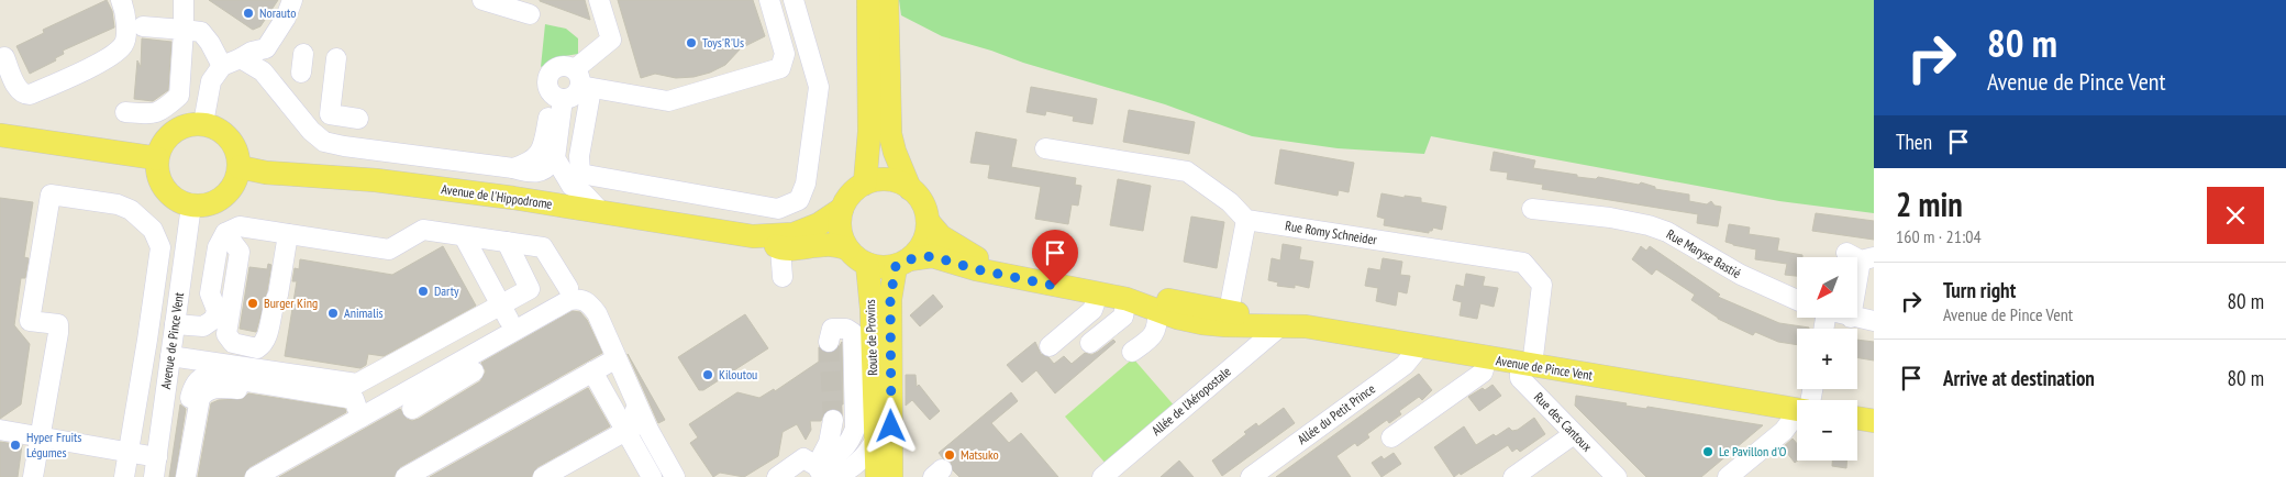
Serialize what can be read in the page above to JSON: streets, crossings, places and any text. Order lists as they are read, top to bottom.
{
  "streets": {
    "main road": ["Avenue de l'Hippodrome", "Route de Provins", "Avenue de Pince Vent"],
    "street": [
      "Rue Romy Schneider",
      "Rue Maryse Bastié",
      "Allée de l'Aéropostale",
      "Allée du Petit Prince",
      "Rue des Cantoux"
    ]
  },
  "crossings": [
    ["Avenue de l'Hippodrome", "Route de Provins"],
    ["Avenue de l'Hippodrome", "Avenue de Pince Vent"],
    ["Rue Romy Schneider", "Avenue de Pince Vent"],
    ["Rue Romy Schneider", "Rue des Cantoux"],
    ["Route de Provins", "Avenue de Pince Vent"],
    ["Avenue de Pince Vent", "Allée de l'Aéropostale"],
    ["Avenue de Pince Vent", "Allée du Petit Prince"],
    ["Avenue de Pince Vent", "Rue des Cantoux"]
  ],
  "places": [
    "Norauto",
    "Toys'R'Us",
    "Darty",
    "Burger King",
    "Animalis",
    "Kiloutou",
    "Hyper Fruits Légumes",
    "Le Pavillon d'O",
    "Matsuko"
  ],
  "north": "bottom left",
  "page": {
    "turn": ["80 m", "Avenue de Pince Vent"],
    "then": "Then",
    "heading": ["2 min", "160 m · 21:04"],
    "map_buttons": ["+", "−"],
    "list": [
      {
        "name": "Turn right",
        "note": "Avenue de Pince Vent",
        "value": "80 m"
      },
      {
        "name": "Arrive at destination",
        "value": "80 m"
      }
    ]
  }
}
